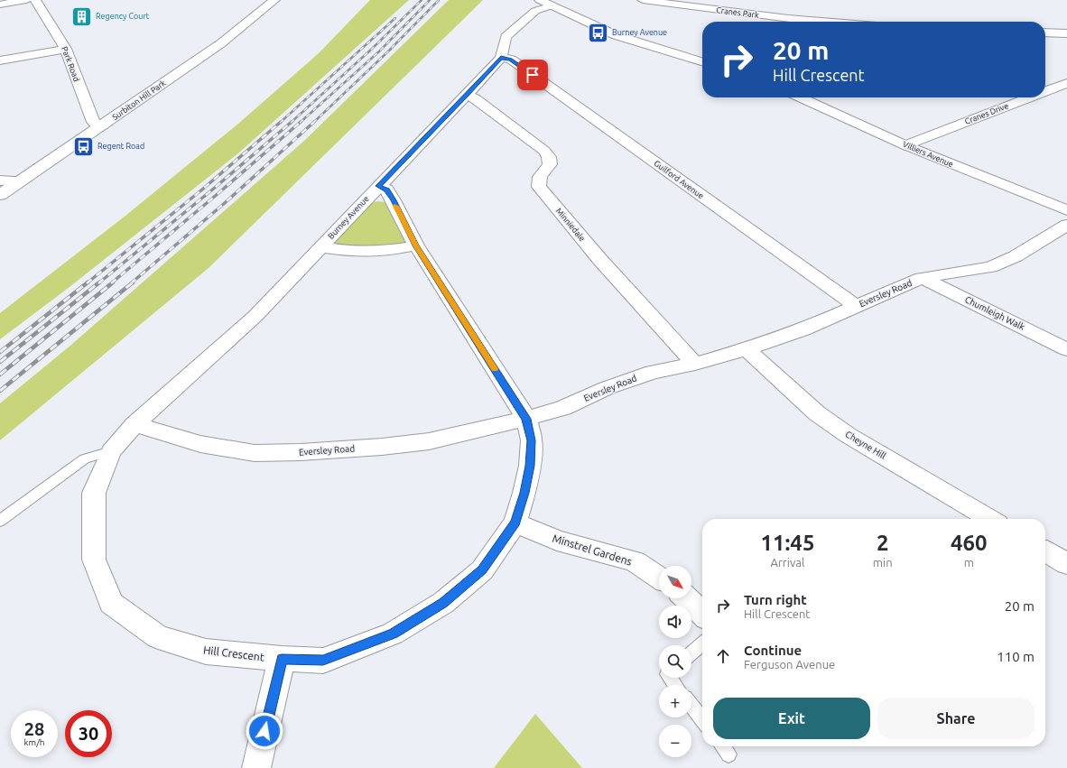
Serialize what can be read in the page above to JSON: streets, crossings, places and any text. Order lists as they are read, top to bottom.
{
  "streets": {
    "street": [
      "Cranes Park",
      "Park Road",
      "Surbiton Hill Park",
      "Cranes Drive",
      "Villiers Avenue",
      "Guilford Avenue",
      "Burney Avenue",
      "Minniedale",
      "Eversley Road",
      "Chumleigh Walk",
      "Cheyne Hill",
      "Minstrel Gardens",
      "Hill Crescent"
    ]
  },
  "crossings": [
    ["Park Road", "Surbiton Hill Park"],
    ["Cranes Drive", "Villiers Avenue"],
    ["Guilford Avenue", "Burney Avenue"],
    ["Guilford Avenue", "Eversley Road"],
    ["Burney Avenue", "Minniedale"],
    ["Burney Avenue", "Eversley Road"],
    ["Burney Avenue", "Hill Crescent"],
    ["Minniedale", "Eversley Road"],
    ["Eversley Road", "Chumleigh Walk"],
    ["Eversley Road", "Cheyne Hill"],
    ["Eversley Road", "Hill Crescent"],
    ["Minstrel Gardens", "Hill Crescent"]
  ],
  "places": {
    "building": ["Regency Court"],
    "bus stop": ["Burney Avenue", "Regent Road"]
  },
  "north": "bottom right",
  "page": {
    "turn": ["20 m", "Hill Crescent"],
    "eta": [
      "11:45",
      "Arrival",
      "2",
      "min",
      "460",
      "m"
    ],
    "map_buttons": ["+", "−"],
    "list": [
      {
        "name": "Turn right",
        "note": "Hill Crescent",
        "value": "20 m"
      },
      {
        "name": "Continue",
        "note": "Ferguson Avenue",
        "value": "110 m"
      }
    ],
    "buttons": ["Exit", "Share"],
    "speed": "28 km/h",
    "limit": "30"
  }
}
